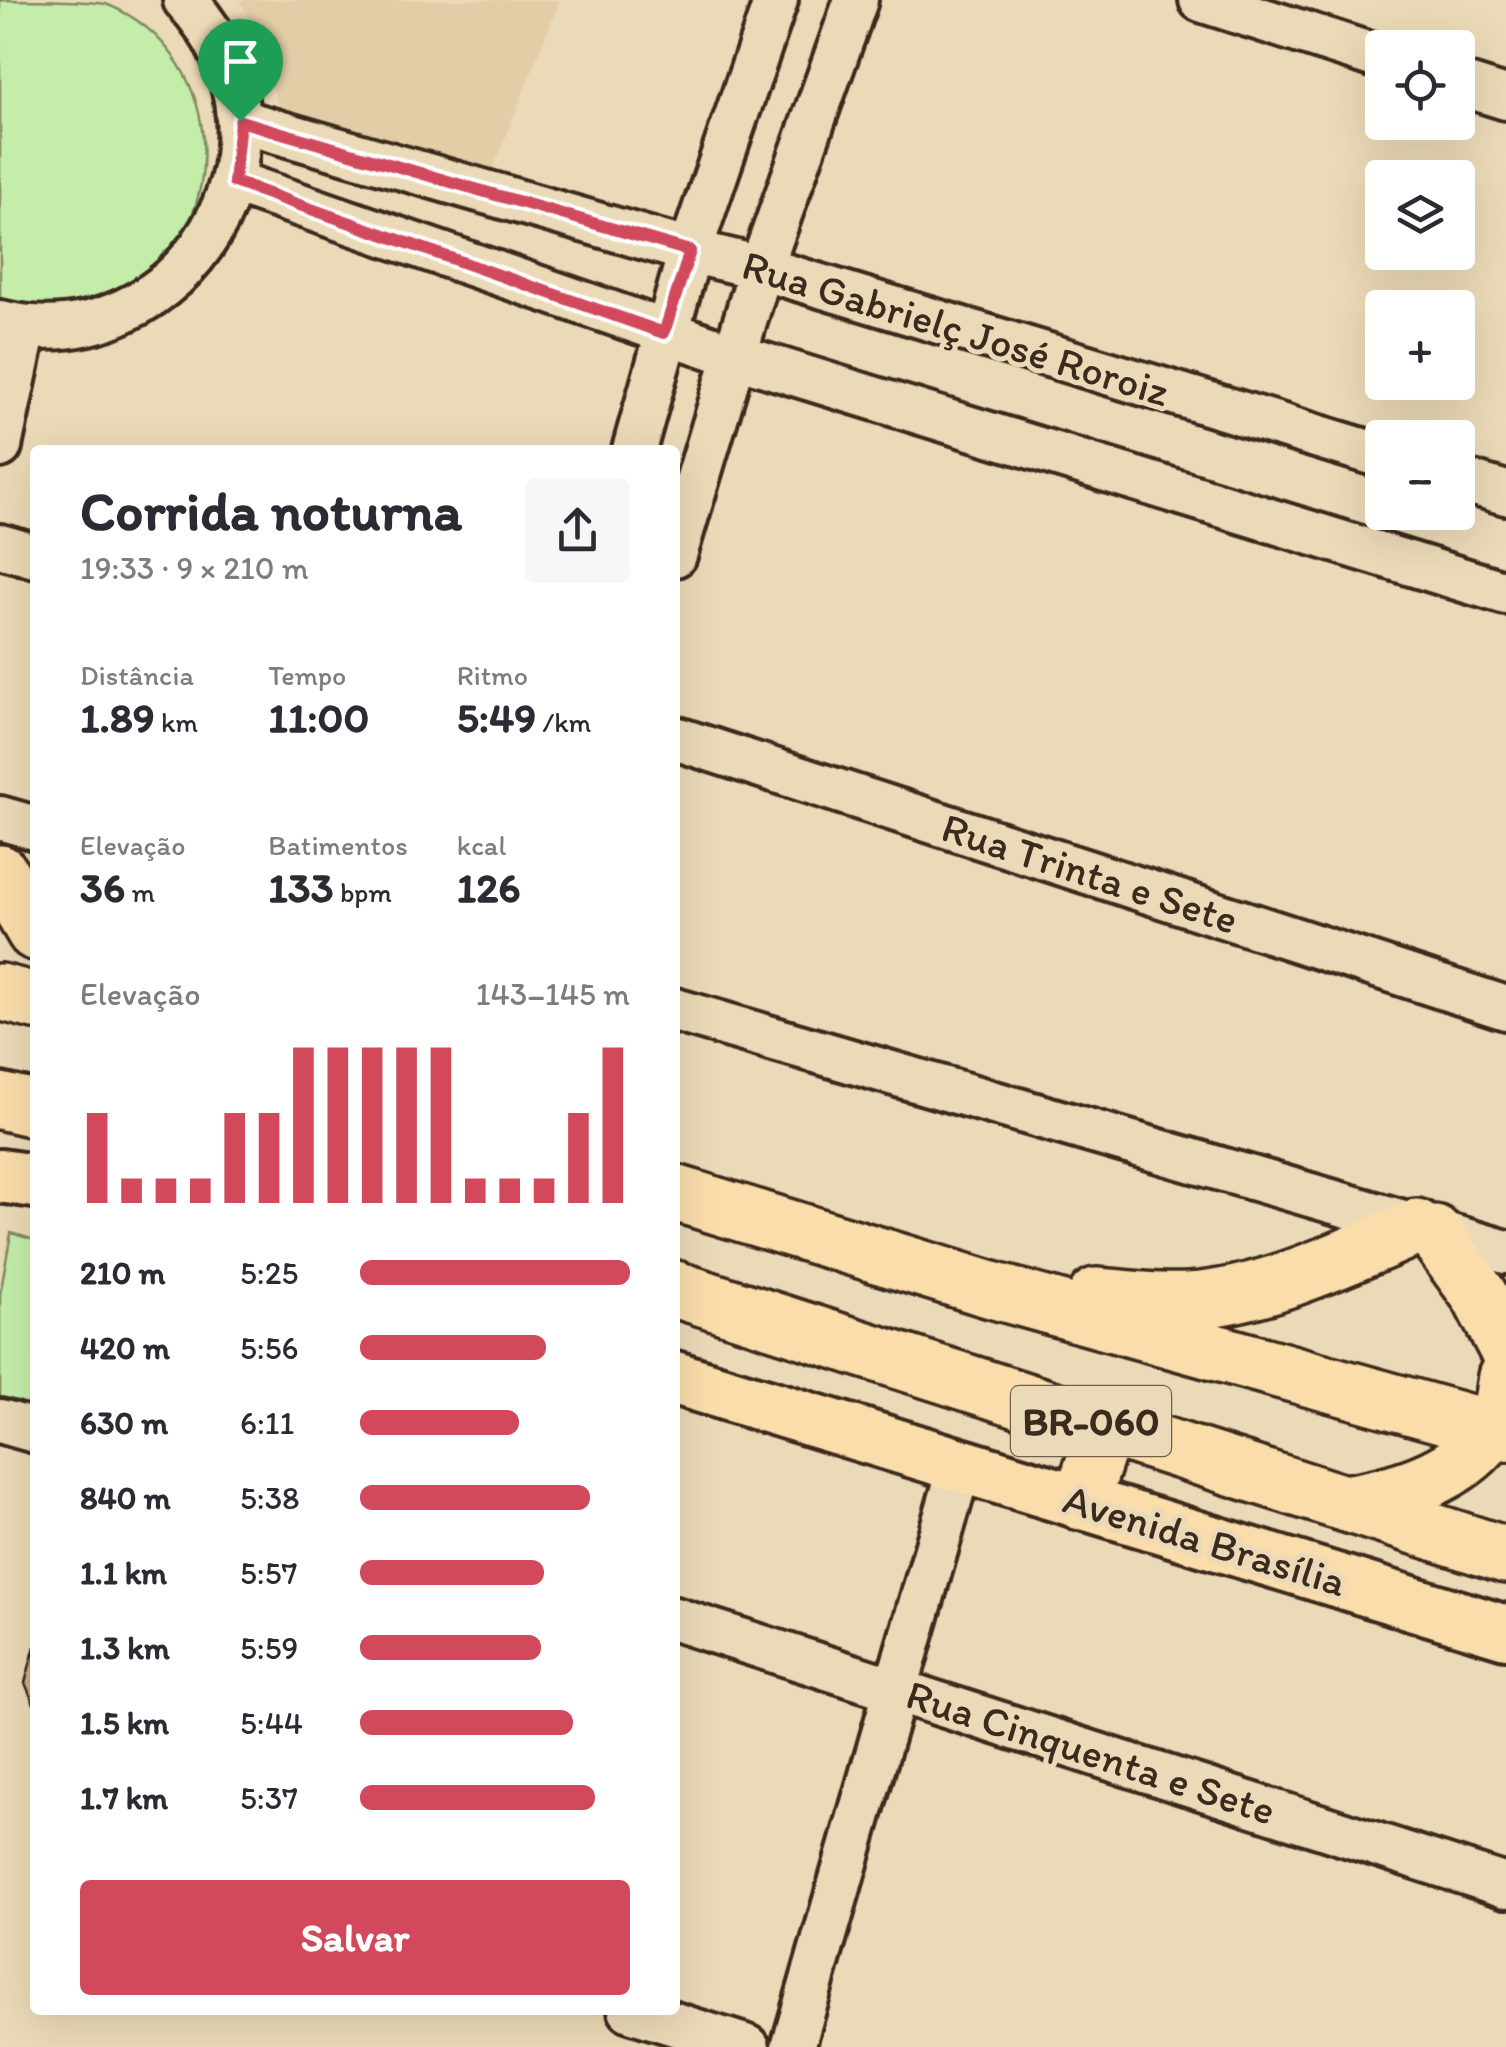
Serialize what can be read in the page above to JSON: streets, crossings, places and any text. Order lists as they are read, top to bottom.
{
  "streets": {
    "highway": ["BR-060"],
    "main road": ["Avenida Brasília"],
    "street": ["Rua Gabrielç José Roroiz", "Rua Trinta e Sete", "Rua Cinquenta e Sete"]
  },
  "page": {
    "map_buttons": ["+", "−"],
    "heading": ["Corrida noturna", "19:33 · 9 × 210 m"],
    "stats": [
      ["Distância", "1.89 km"],
      ["Tempo", "11:00"],
      ["Ritmo", "5:49 /km"],
      ["Elevação", "36 m"],
      ["Batimentos", "133 bpm"],
      ["kcal", "126"]
    ],
    "chart": ["Elevação", "143–145 m"],
    "list": [
      {
        "name": "210 m",
        "note": "5:25"
      },
      {
        "name": "420 m",
        "note": "5:56"
      },
      {
        "name": "630 m",
        "note": "6:11"
      },
      {
        "name": "840 m",
        "note": "5:38"
      },
      {
        "name": "1.1 km",
        "note": "5:57"
      },
      {
        "name": "1.3 km",
        "note": "5:59"
      },
      {
        "name": "1.5 km",
        "note": "5:44"
      },
      {
        "name": "1.7 km",
        "note": "5:37"
      }
    ],
    "buttons": "Salvar"
  }
}
